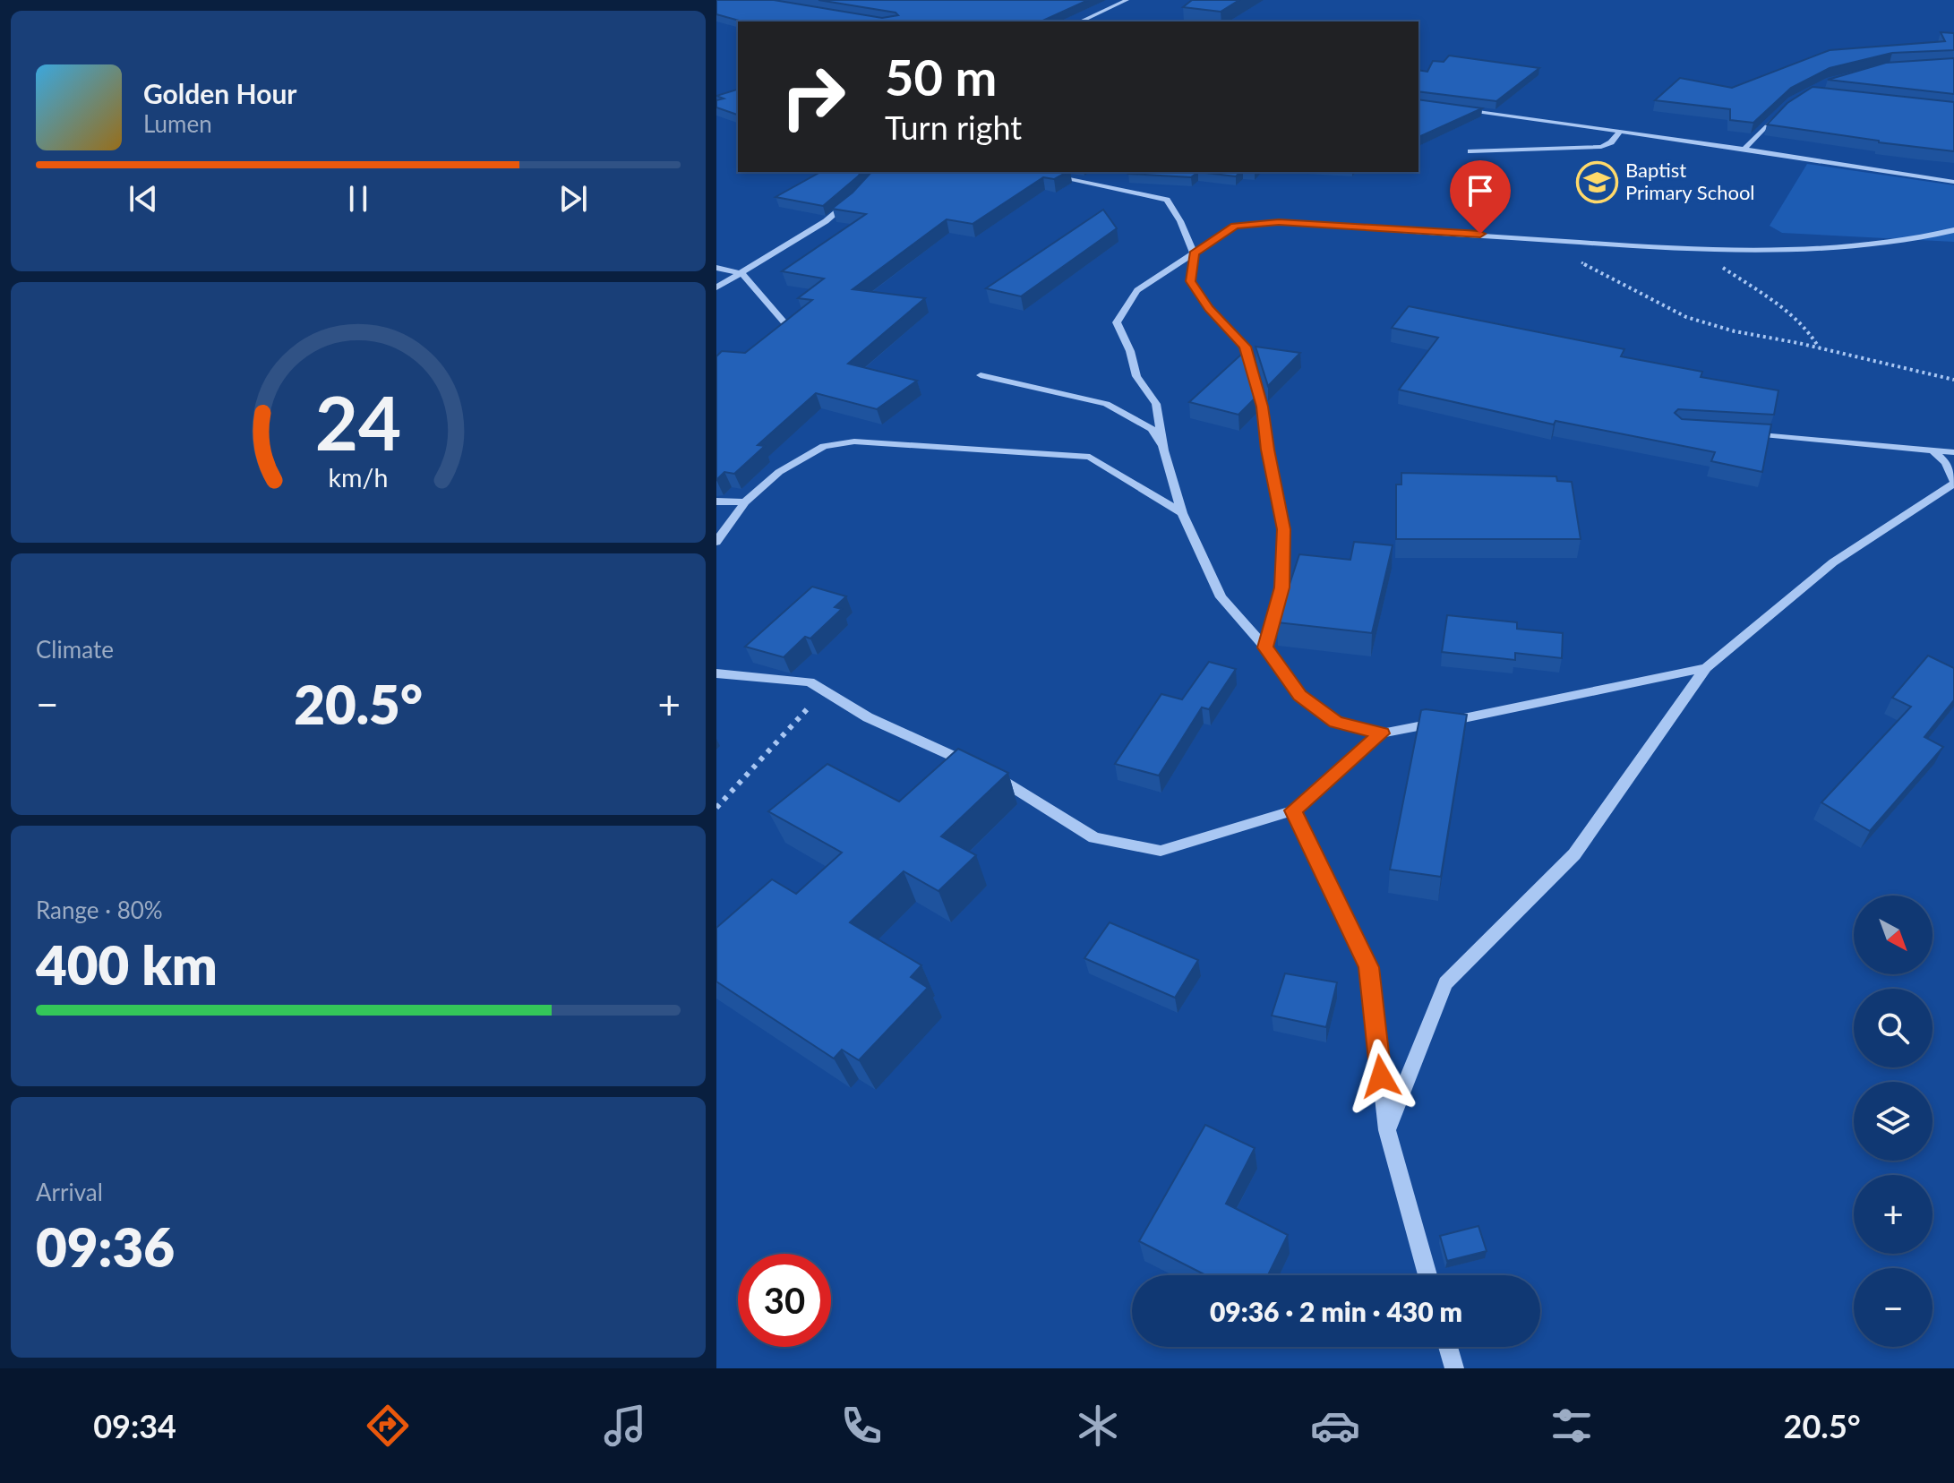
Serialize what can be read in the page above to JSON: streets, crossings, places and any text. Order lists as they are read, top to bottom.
{
  "places": {
    "school or university": ["Baptist Primary School"]
  },
  "north": "bottom right",
  "page": {
    "turn": ["50 m", "Turn right"],
    "song": ["Golden Hour", "Lumen"],
    "tile": [
      "Climate",
      ["Range · 80%", "400 km"],
      ["Arrival", "09:36"]
    ],
    "heat": ["−", "20.5°", "+"],
    "map_buttons": ["+", "−"],
    "limit": "30",
    "trip": "09:36 · 2 min · 430 m",
    "tabs": ["09:34", "20.5°"],
    "gauge": ["24", "km/h"]
  }
}
